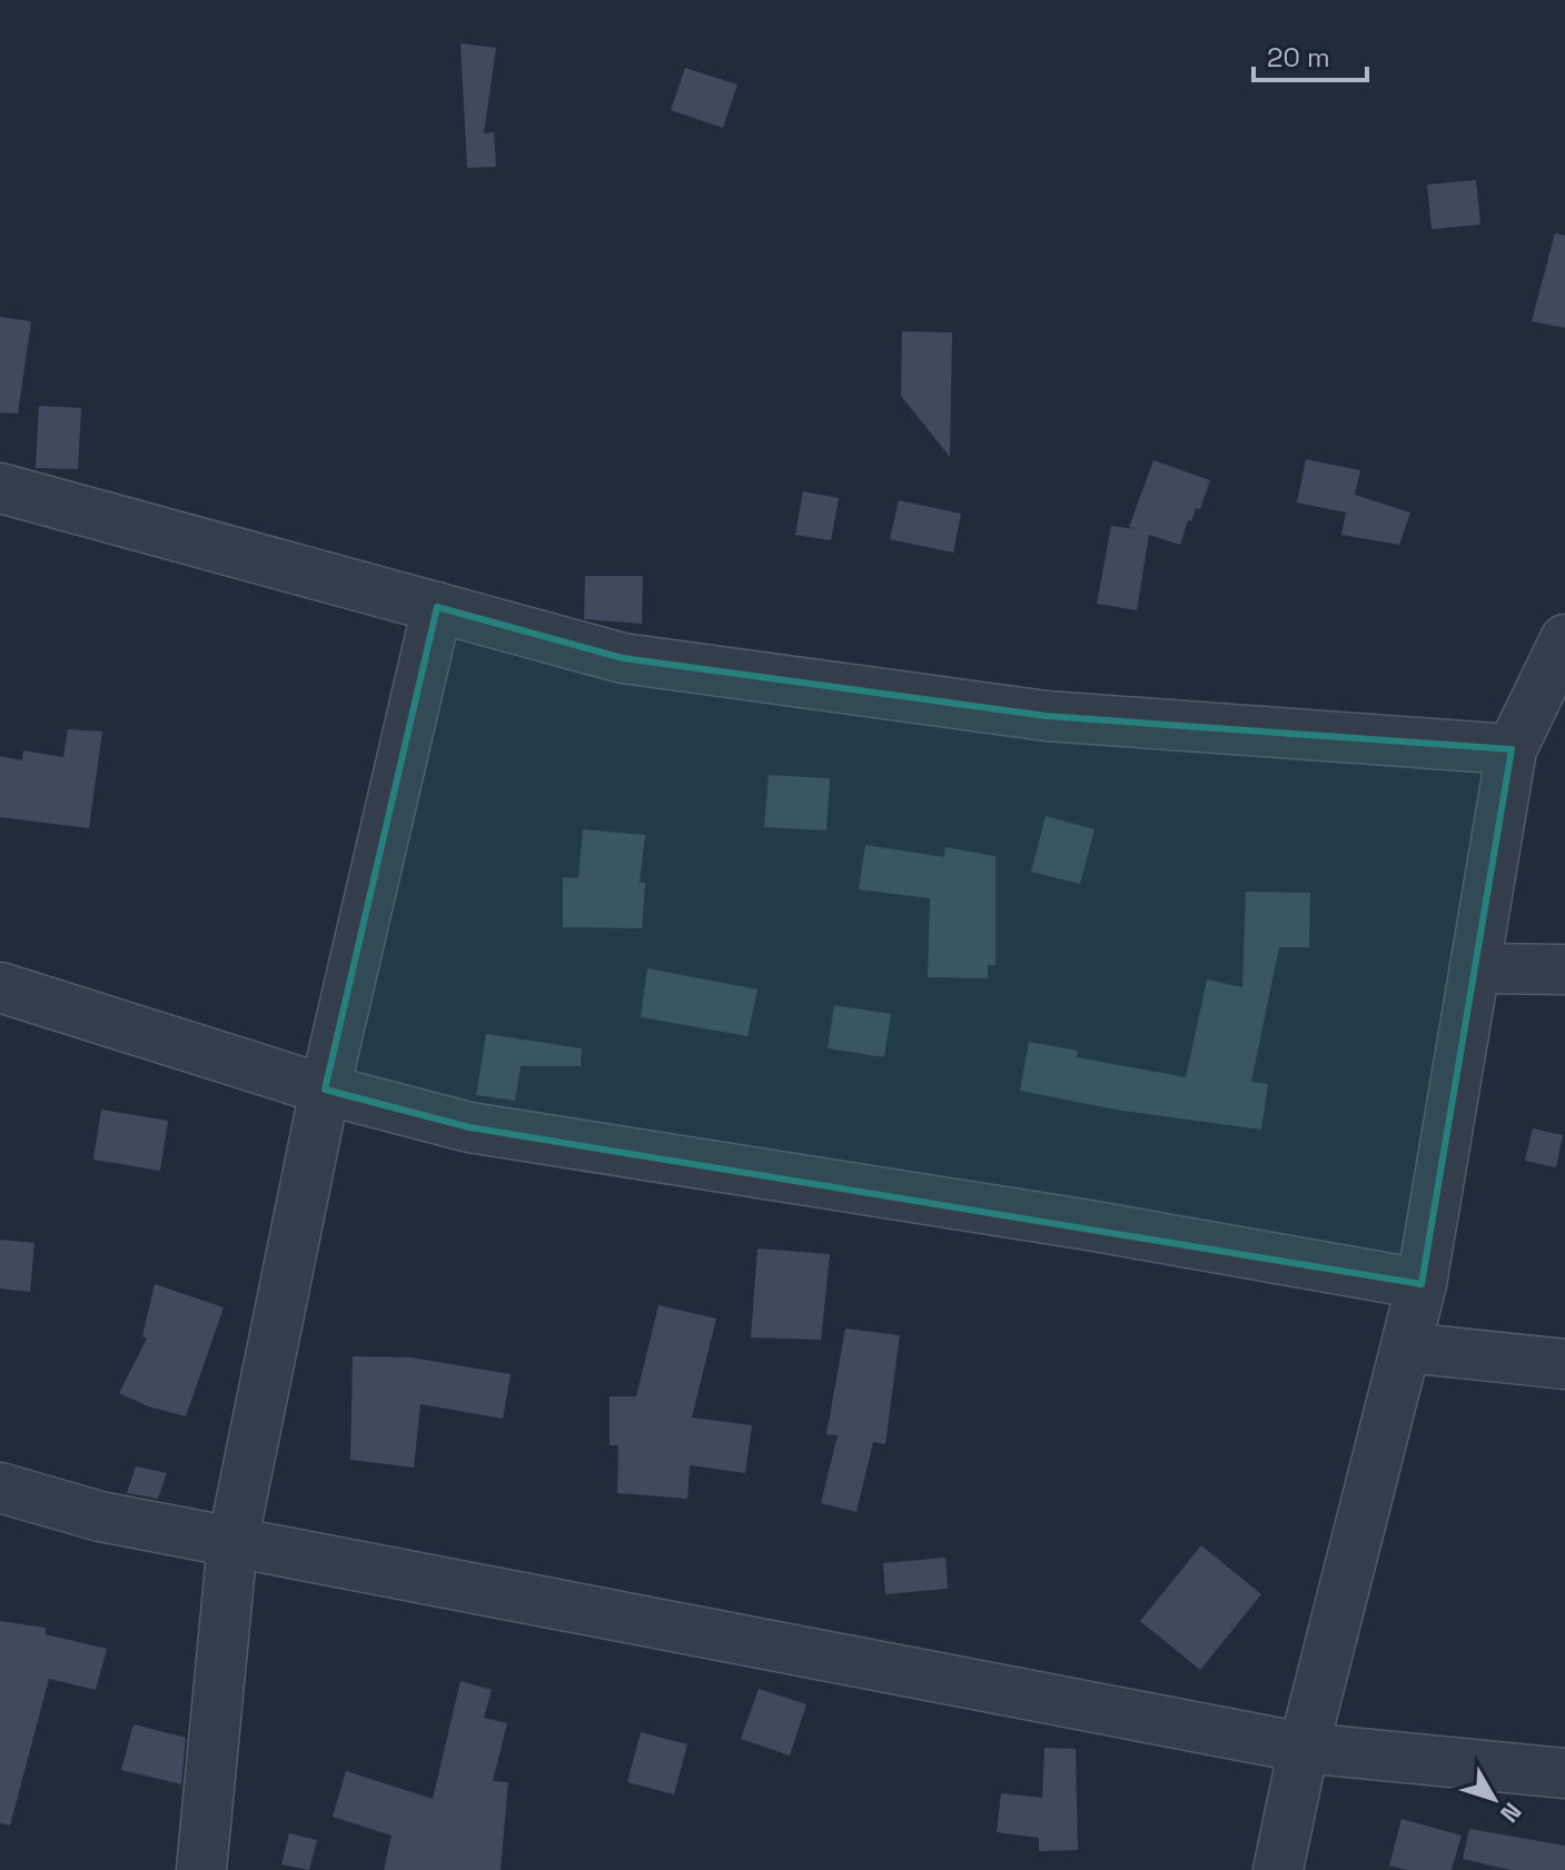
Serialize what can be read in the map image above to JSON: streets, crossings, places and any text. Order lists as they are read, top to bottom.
{
  "scale_bar": "20 m",
  "north": "bottom right"
}
